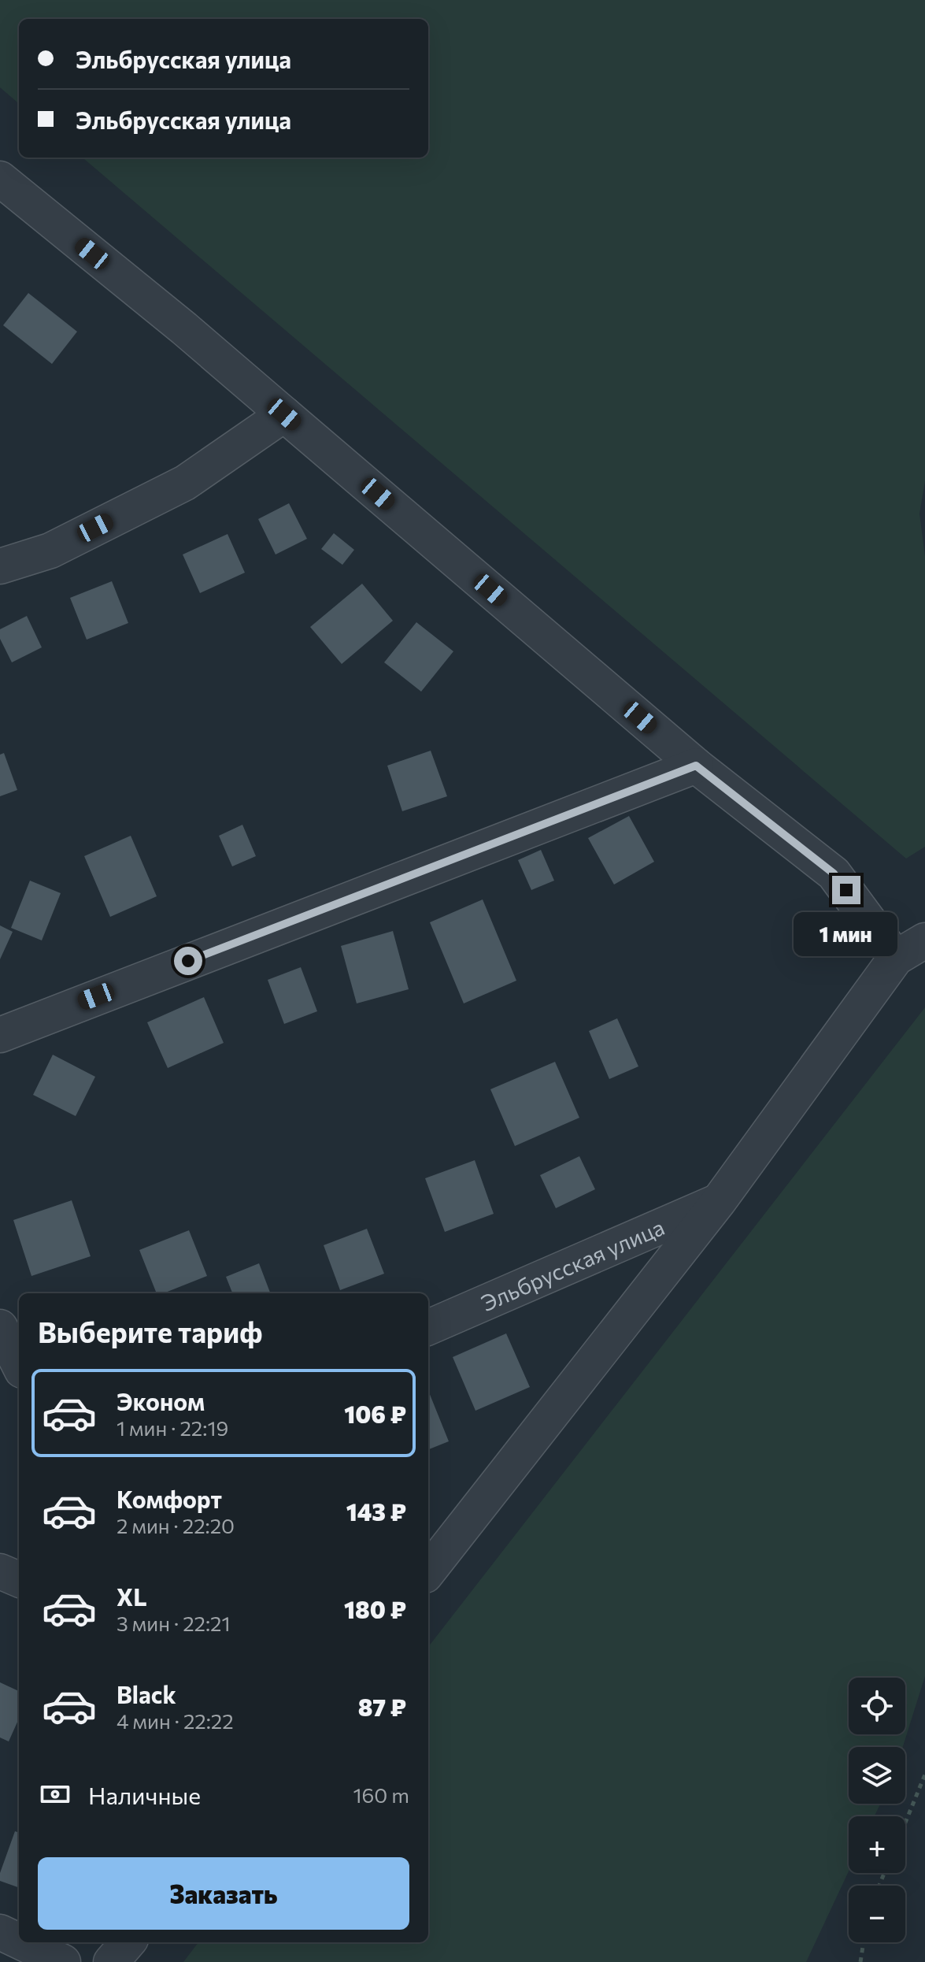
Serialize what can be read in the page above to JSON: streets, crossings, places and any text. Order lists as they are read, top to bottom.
{
  "streets": {
    "street": ["Эльбрусская улица"]
  },
  "page": {
    "banner": ["Эльбрусская улица", "Эльбрусская улица"],
    "bubble": "1 мин",
    "heading": "Выберите тариф",
    "list": [
      {
        "name": "Эконом",
        "note": "1 мин · 22:19",
        "value": "106 ₽"
      },
      {
        "name": "Комфорт",
        "note": "2 мин · 22:20",
        "value": "143 ₽"
      },
      {
        "name": "XL",
        "note": "3 мин · 22:21",
        "value": "180 ₽"
      },
      {
        "name": "Black",
        "note": "4 мин · 22:22",
        "value": "87 ₽"
      }
    ],
    "map_buttons": ["+", "−"],
    "pay": ["Наличные", "160 m"],
    "buttons": "Заказать"
  }
}
